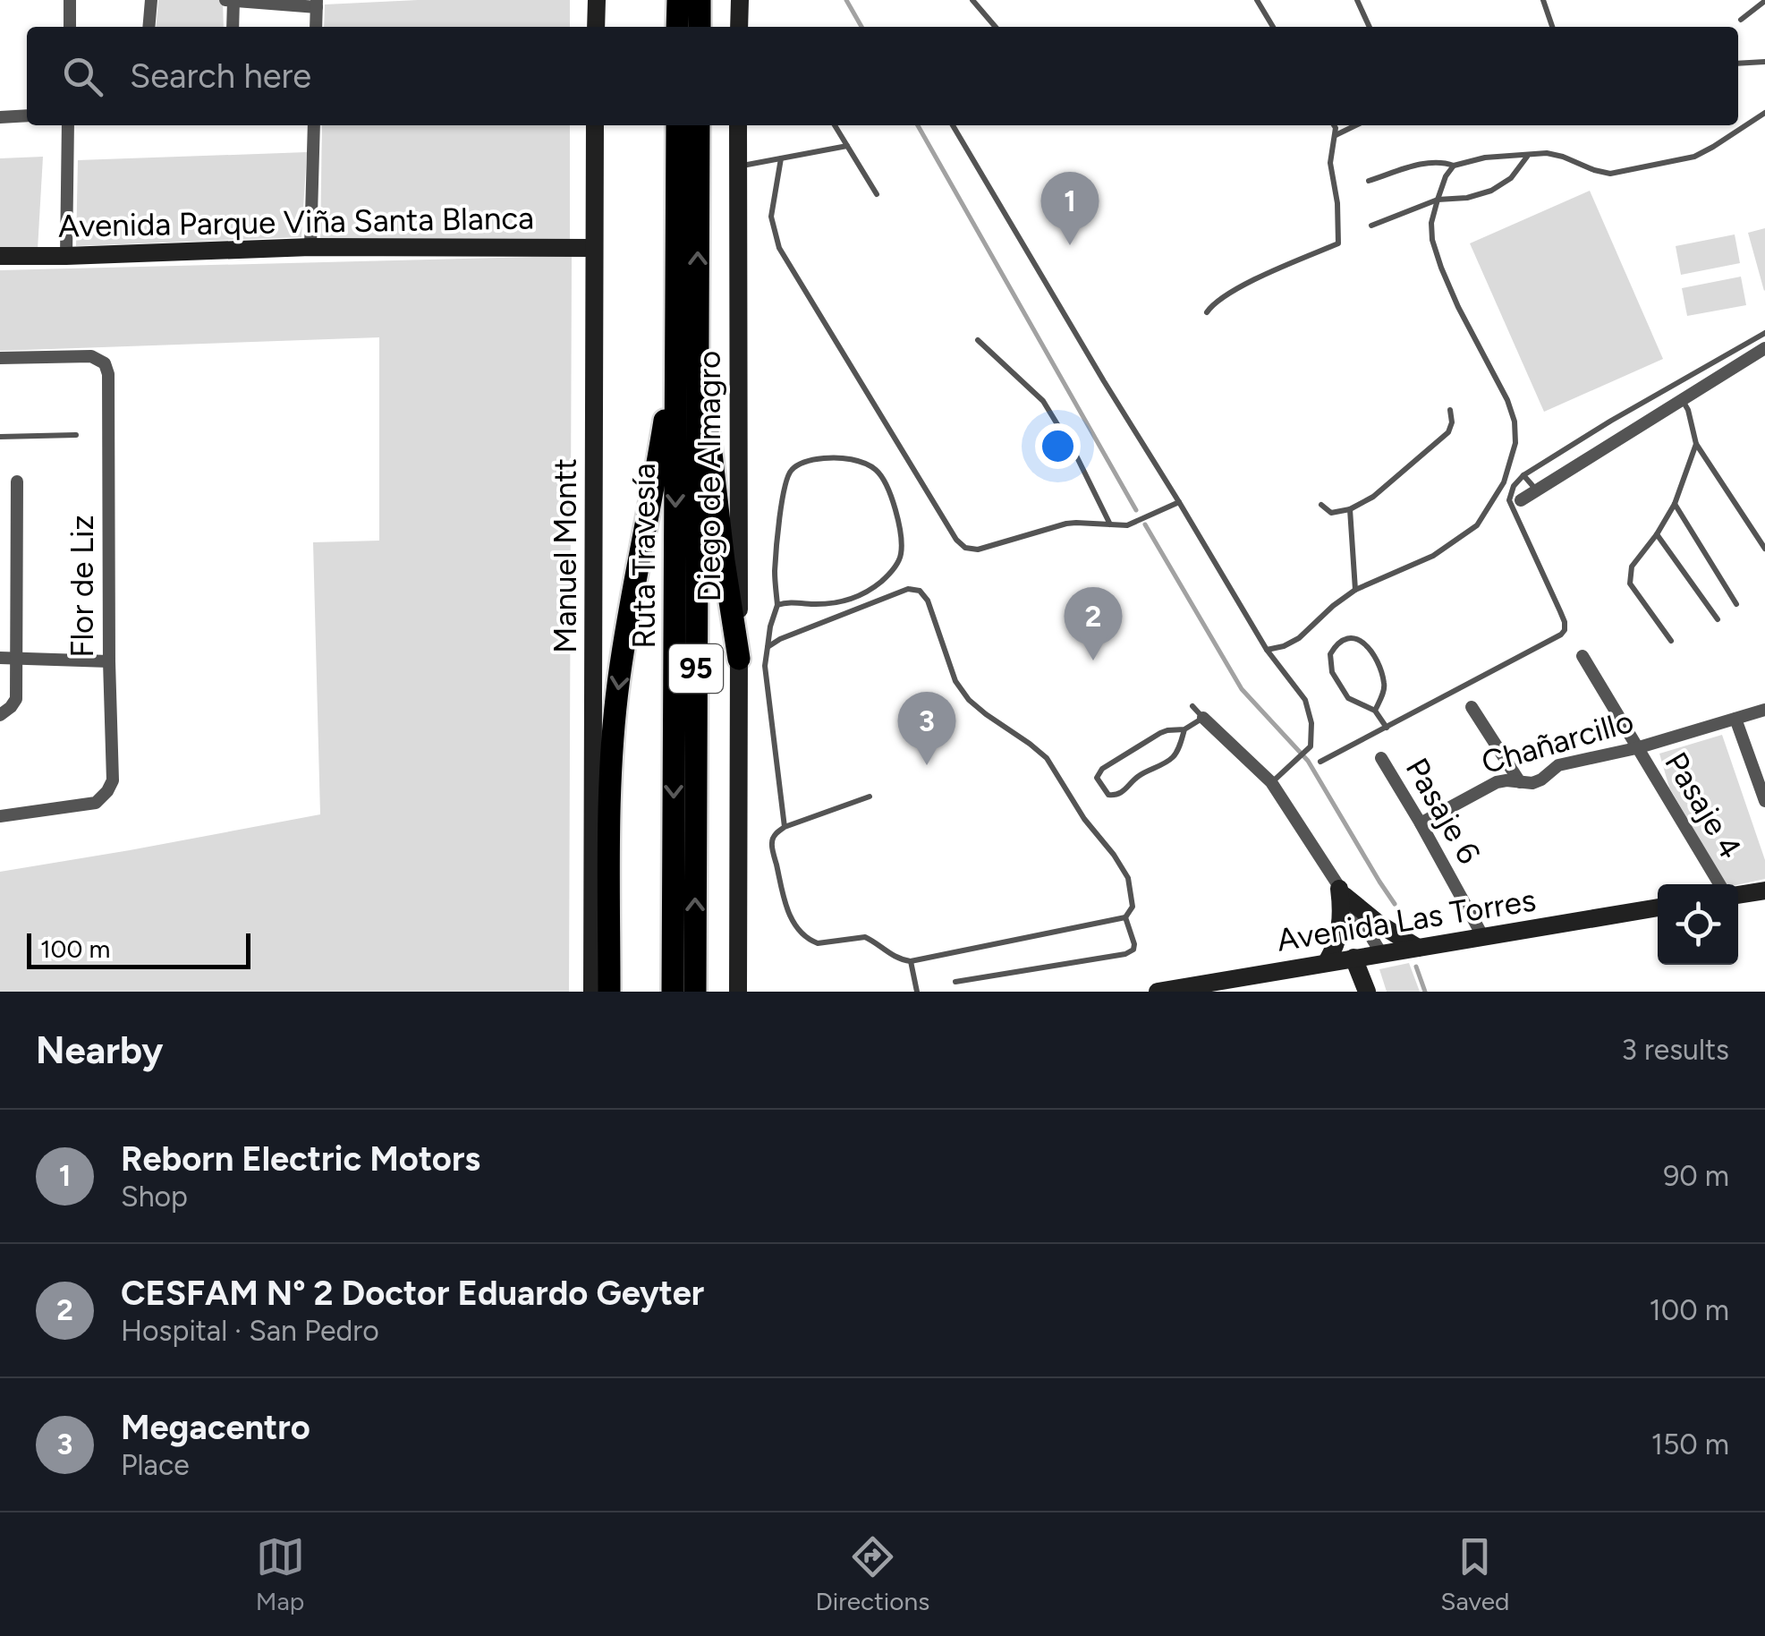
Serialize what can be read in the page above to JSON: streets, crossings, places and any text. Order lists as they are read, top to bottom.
{
  "streets": {
    "highway": ["Ruta Travesía", "95"],
    "main road": [
      "Avenida Parque Viña Santa Blanca",
      "Diego de Almagro",
      "Manuel Montt",
      "Avenida Las Torres"
    ],
    "street": [
      "Flor de Liz",
      "Chañarcillo",
      "Pasaje 4",
      "Pasaje 6"
    ]
  },
  "crossings": [
    ["Avenida Parque Viña Santa Blanca", "Manuel Montt"],
    ["Chañarcillo", "Pasaje 4"],
    ["Chañarcillo", "Pasaje 6"],
    ["Pasaje 6", "Avenida Las Torres"]
  ],
  "scale_bar": "100 m",
  "page": {
    "search": "Search here",
    "pins": ["1", "2", "3"],
    "scale": "100 m",
    "heading": ["Nearby", "3 results"],
    "list": [
      {
        "mark": "1",
        "name": "Reborn Electric Motors",
        "note": "Shop",
        "value": "90 m"
      },
      {
        "mark": "2",
        "name": "CESFAM N° 2 Doctor Eduardo Geyter",
        "note": "Hospital · San Pedro",
        "value": "100 m"
      },
      {
        "mark": "3",
        "name": "Megacentro",
        "note": "Place",
        "value": "150 m"
      }
    ],
    "nav": ["Map", "Directions", "Saved"]
  }
}
